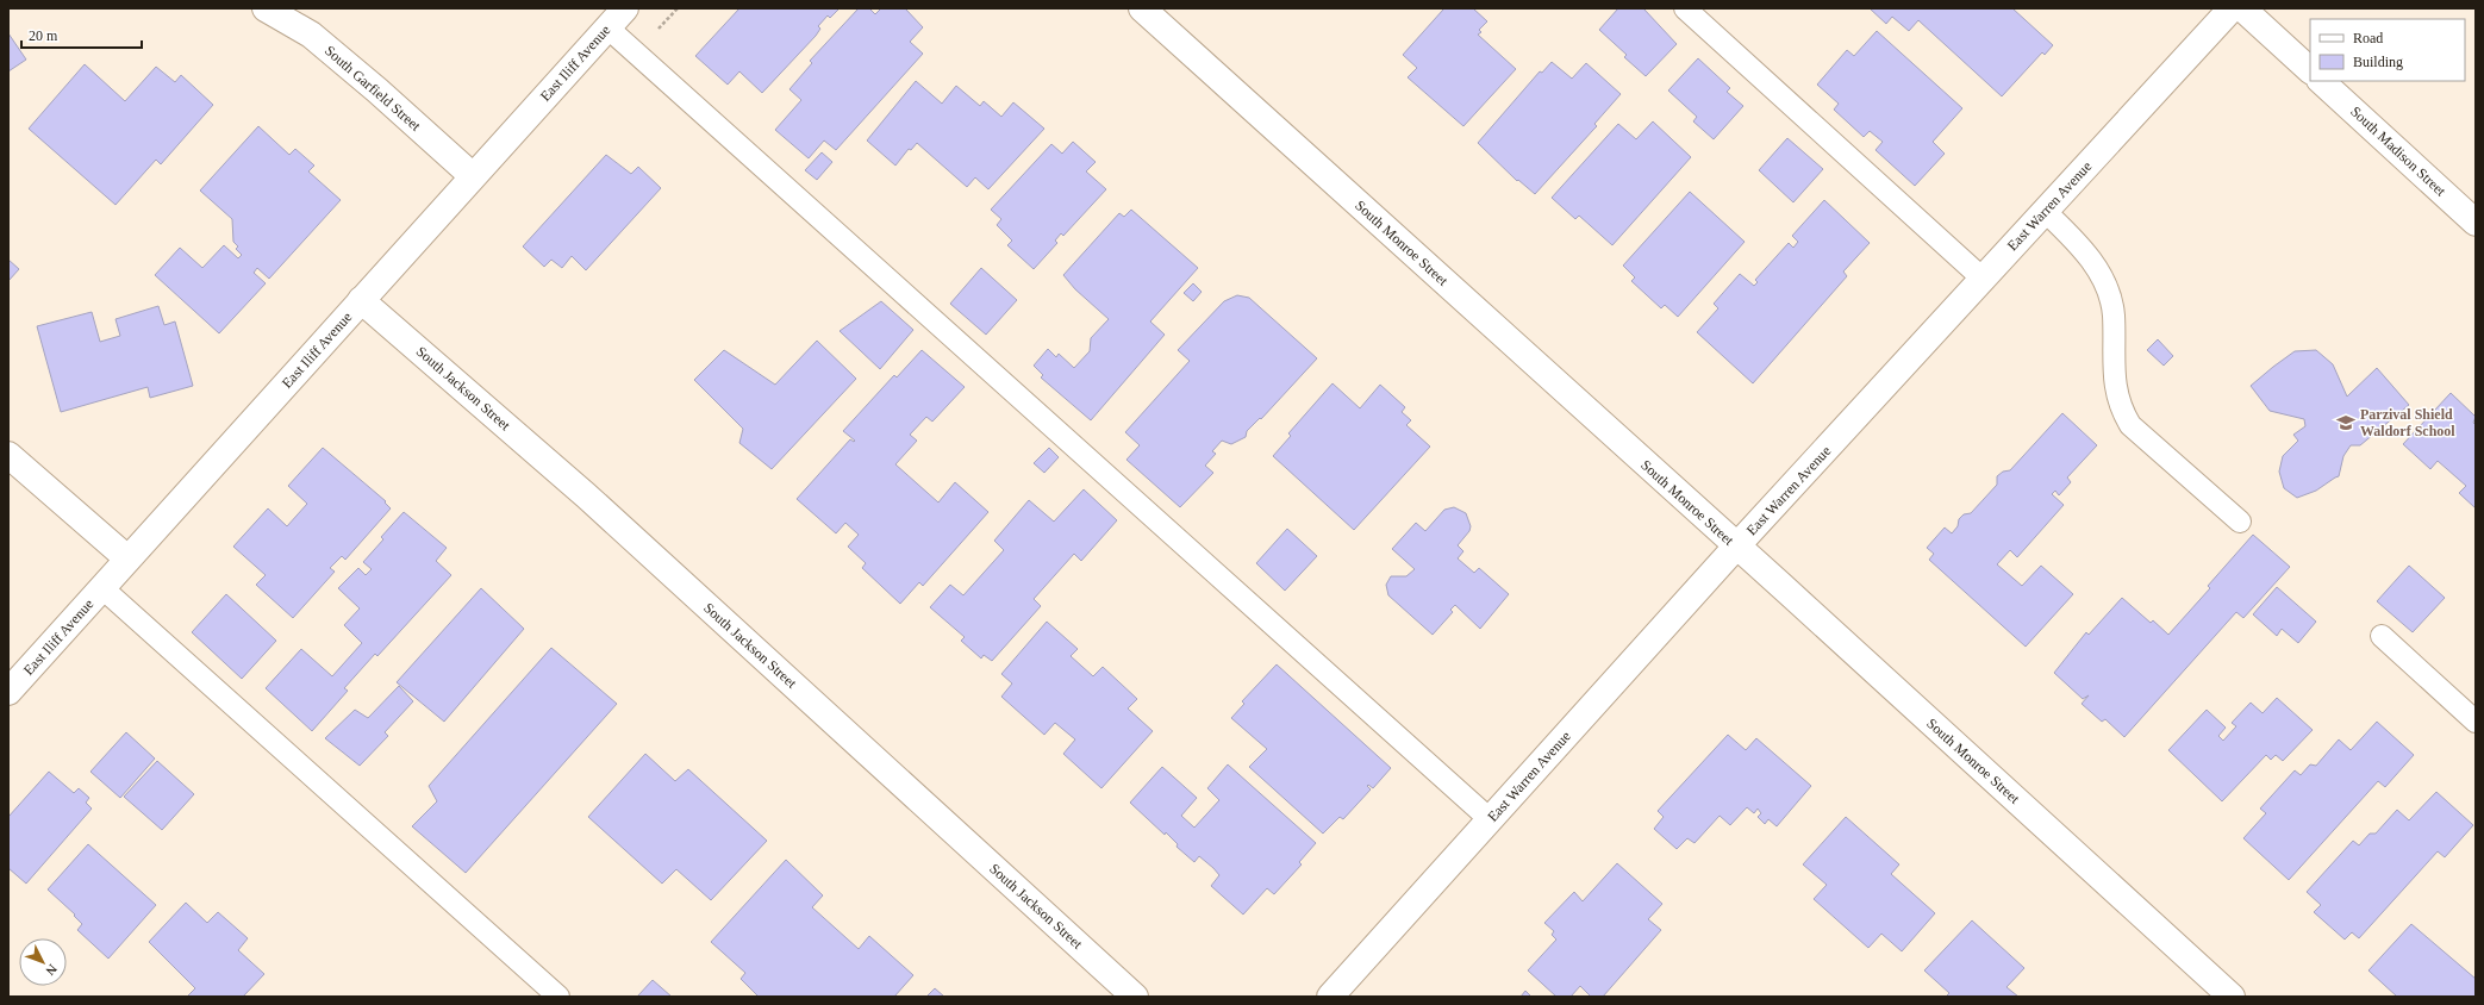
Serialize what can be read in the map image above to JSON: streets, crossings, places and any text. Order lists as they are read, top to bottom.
{
  "streets": {
    "street": [
      "East Iliff Avenue",
      "South Garfield Street",
      "South Madison Street",
      "East Warren Avenue",
      "South Monroe Street",
      "South Jackson Street"
    ]
  },
  "crossings": [
    ["East Iliff Avenue", "South Garfield Street"],
    ["East Iliff Avenue", "South Jackson Street"],
    ["East Warren Avenue", "South Monroe Street"]
  ],
  "places": {
    "school or university": ["Parzival Shield Waldorf School"]
  },
  "legend": ["Road", "Building"],
  "scale_bar": "20 m",
  "north": "bottom right"
}
